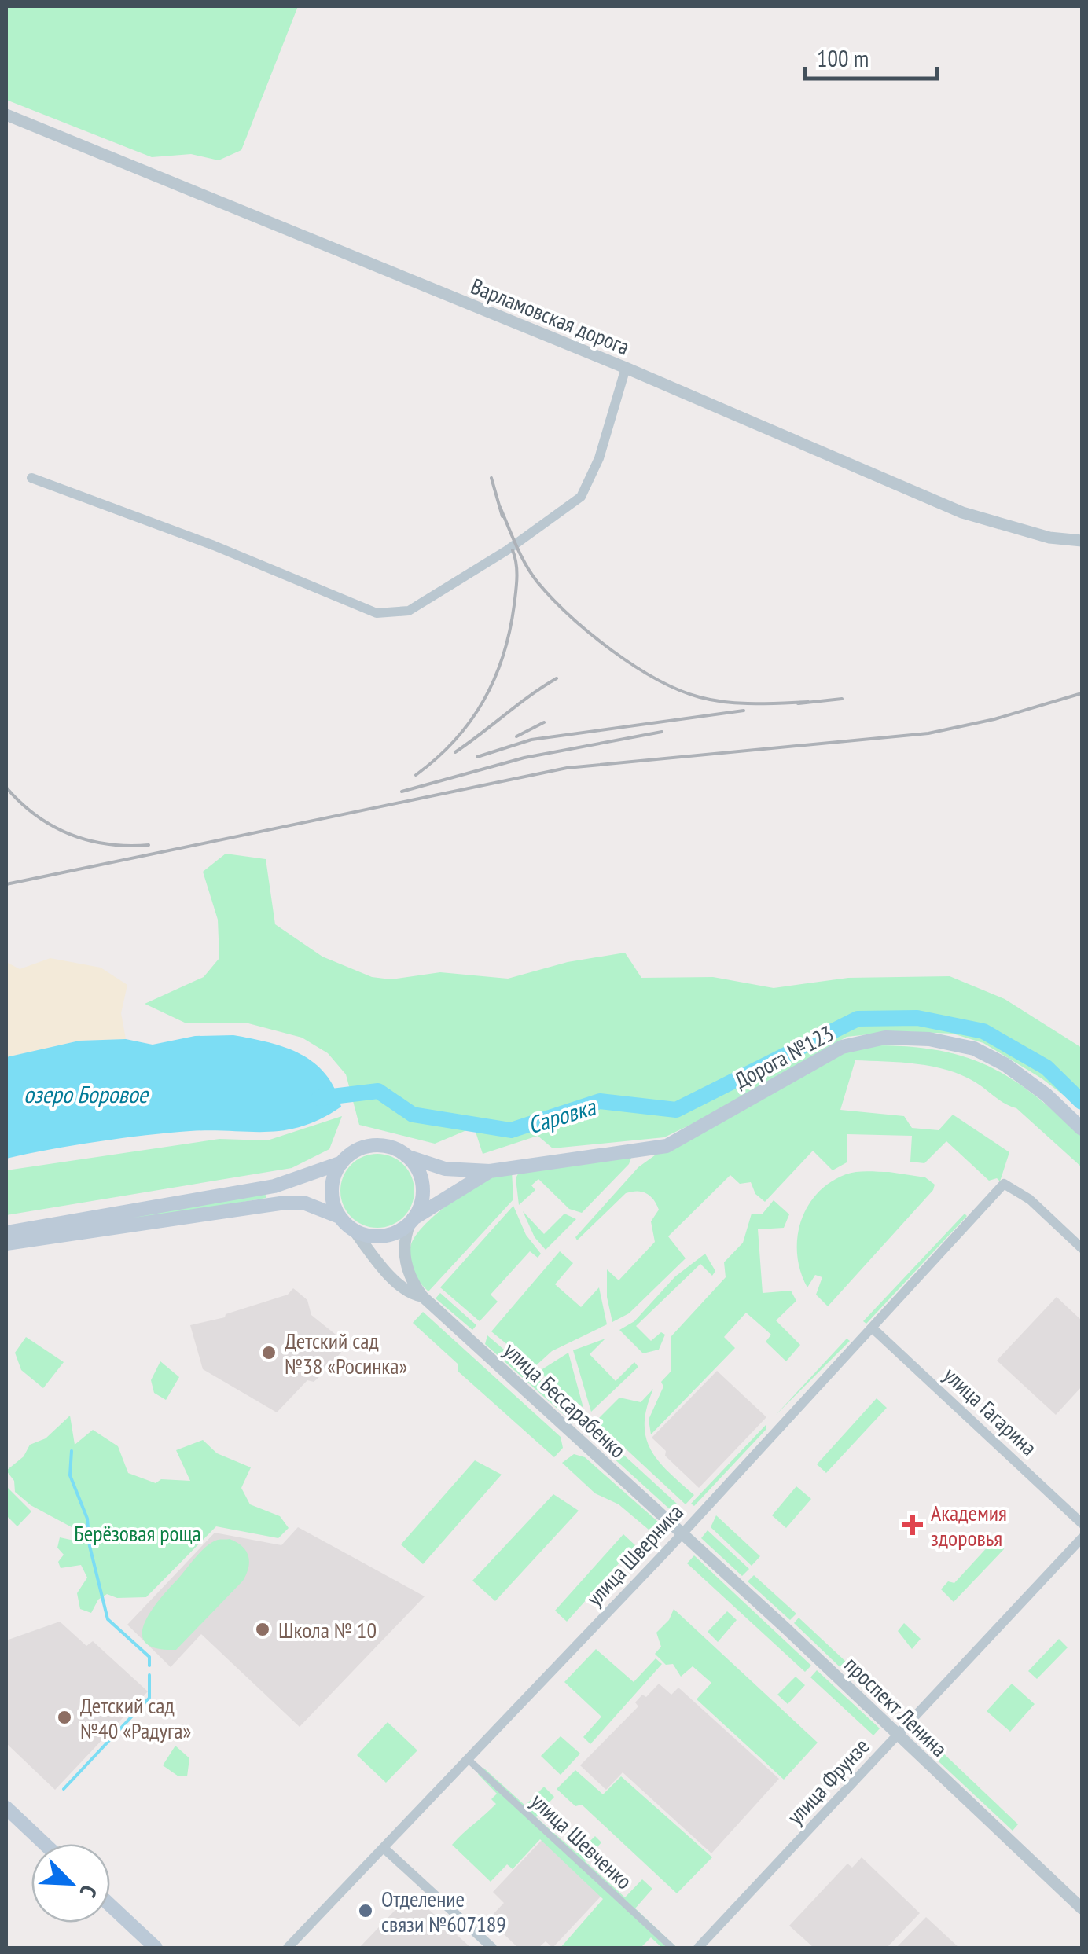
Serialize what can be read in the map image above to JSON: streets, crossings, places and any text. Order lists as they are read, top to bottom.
{
  "streets": {
    "main road": ["Дорога №123"],
    "street": [
      "Варламовская дорога",
      "улица Бессарабенко",
      "улица Гагарина",
      "улица Шверника",
      "проспект Ленина",
      "улица Фрунзе",
      "улица Шевченко"
    ]
  },
  "crossings": [
    ["Дорога №123", "улица Бессарабенко"],
    ["улица Бессарабенко", "улица Шверника"],
    ["улица Бессарабенко", "проспект Ленина"],
    ["улица Гагарина", "улица Шверника"],
    ["улица Шверника", "проспект Ленина"],
    ["улица Шверника", "улица Шевченко"],
    ["проспект Ленина", "улица Фрунзе"]
  ],
  "water": ["озеро Боровое", "Саровка"],
  "parks": ["Берёзовая роща"],
  "places": {
    "other": [
      "Детский сад №38 «Росинка»",
      "Школа № 10",
      "Детский сад №40 «Радуга»",
      "Отделение связи №607189"
    ],
    "health": ["Академия здоровья"]
  },
  "scale_bar": "100 m",
  "north": "bottom right"
}
